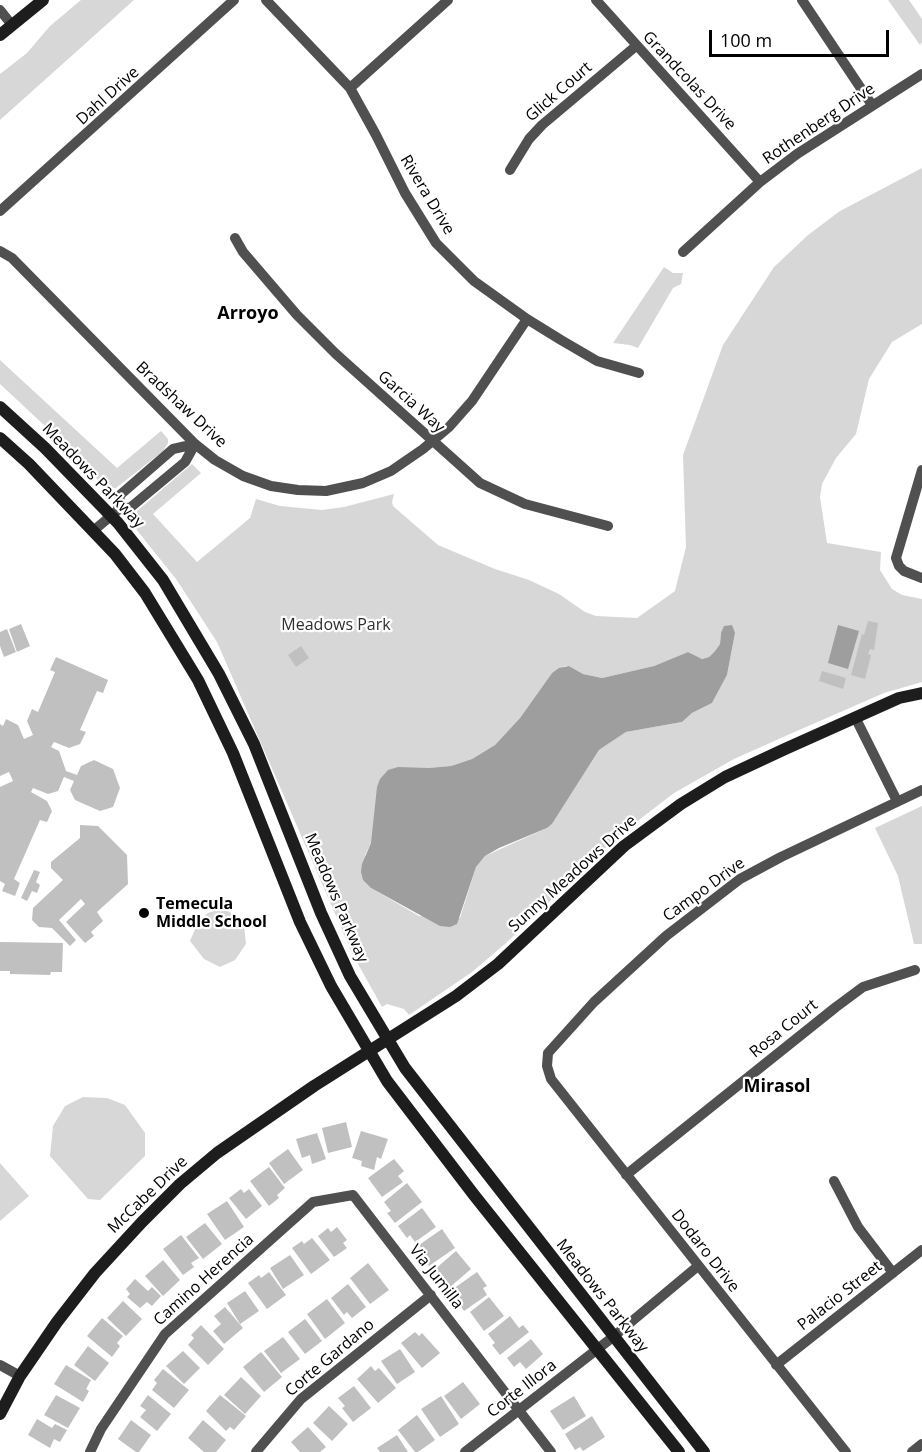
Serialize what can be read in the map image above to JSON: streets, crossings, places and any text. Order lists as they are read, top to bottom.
{
  "streets": {
    "main road": ["Meadows Parkway", "Sunny Meadows Drive", "McCabe Drive"],
    "street": [
      "Grandcolas Drive",
      "Glick Court",
      "Dahl Drive",
      "Rothenberg Drive",
      "Rivera Drive",
      "Garcia Way",
      "Bradshaw Drive",
      "Campo Drive",
      "Rosa Court",
      "Dodaro Drive",
      "Via Jumilla",
      "Camino Herencia",
      "Palacio Street",
      "Corte Gardano",
      "Corte Illora"
    ]
  },
  "crossings": [
    ["Grandcolas Drive", "Glick Court"],
    ["Grandcolas Drive", "Rothenberg Drive"],
    ["Rivera Drive", "Bradshaw Drive"],
    ["Garcia Way", "Bradshaw Drive"],
    ["Meadows Parkway", "Sunny Meadows Drive"],
    ["Meadows Parkway", "Corte Illora"],
    ["Sunny Meadows Drive", "McCabe Drive"],
    ["Campo Drive", "Dodaro Drive"],
    ["Rosa Court", "Dodaro Drive"],
    ["Dodaro Drive", "Palacio Street"],
    ["Dodaro Drive", "Corte Illora"],
    ["Via Jumilla", "Camino Herencia"],
    ["Via Jumilla", "Corte Gardano"],
    ["Via Jumilla", "Corte Illora"]
  ],
  "districts": ["Arroyo", "Mirasol"],
  "parks": ["Meadows Park"],
  "places": ["Temecula Middle School"],
  "scale_bar": "100 m"
}
